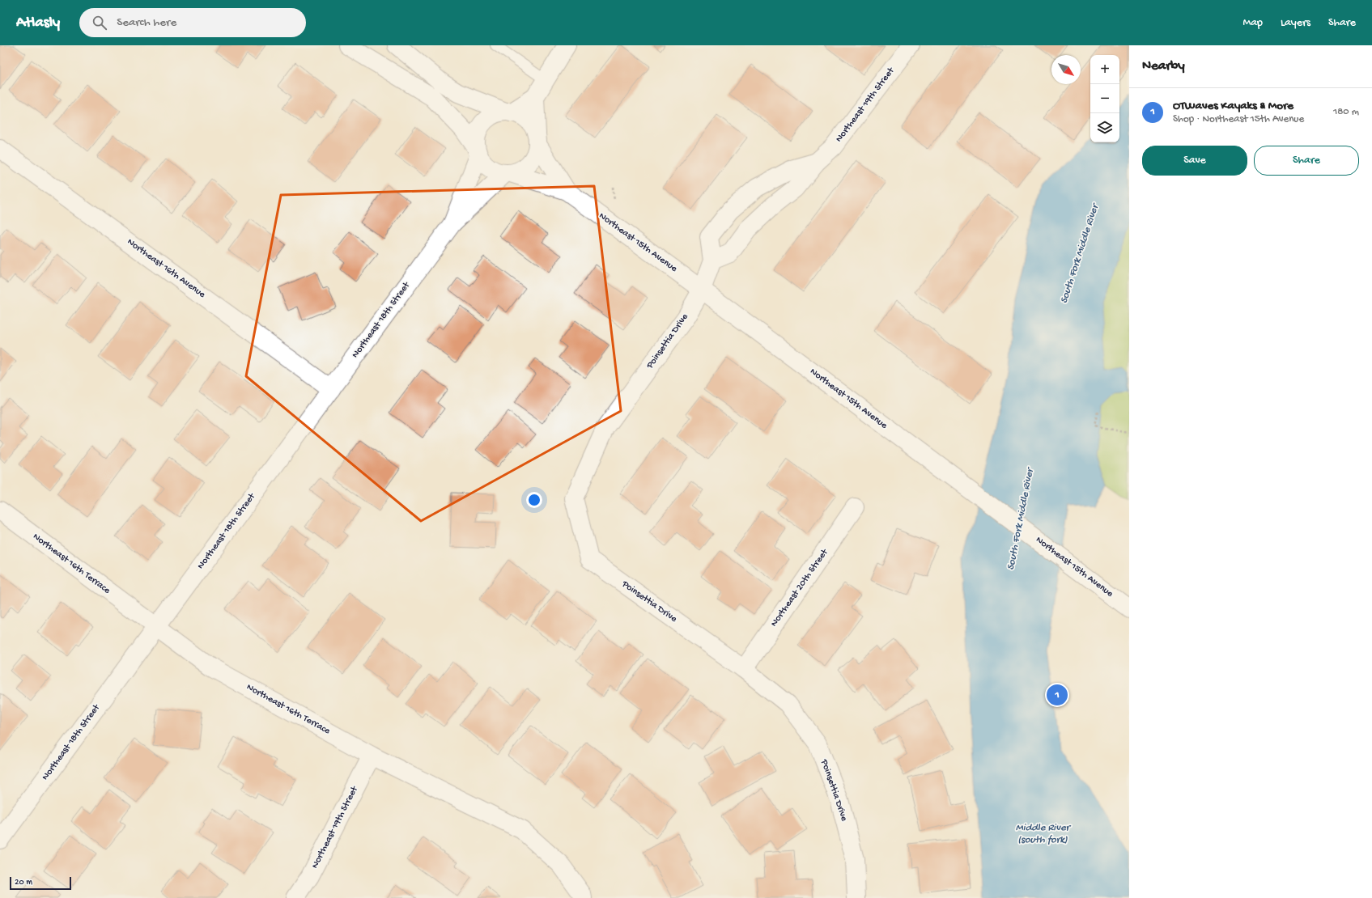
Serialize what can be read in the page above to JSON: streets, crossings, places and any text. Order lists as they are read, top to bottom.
{
  "streets": {
    "street": [
      "Northeast 19th Street",
      "Northeast 15th Avenue",
      "Northeast 16th Avenue",
      "Northeast 18th Street",
      "Poinsettia Drive",
      "Northeast 16th Terrace",
      "Northeast 20th Street"
    ]
  },
  "crossings": [
    ["Northeast 19th Street", "Northeast 15th Avenue"],
    ["Northeast 19th Street", "Poinsettia Drive"],
    ["Northeast 19th Street", "Northeast 16th Terrace"],
    ["Northeast 15th Avenue", "Northeast 18th Street"],
    ["Northeast 15th Avenue", "Poinsettia Drive"],
    ["Northeast 16th Avenue", "Northeast 18th Street"],
    ["Northeast 18th Street", "Northeast 16th Terrace"],
    ["Poinsettia Drive", "Northeast 20th Street"]
  ],
  "water": ["South Fork Middle River", "Middle River (south fork)"],
  "scale_bar": "20 m",
  "north": "bottom right",
  "page": {
    "header": "Atlasly",
    "search": "Search here",
    "nav": ["Map", "Layers", "Share"],
    "heading": "Nearby",
    "map_buttons": ["+", "−"],
    "list": [
      {
        "mark": "1",
        "name": "OTWaves Kayaks & More",
        "note": "Shop · Northeast 15th Avenue",
        "value": "180 m"
      }
    ],
    "buttons": ["Save", "Share"],
    "pins": "1",
    "scale": "20 m"
  }
}
